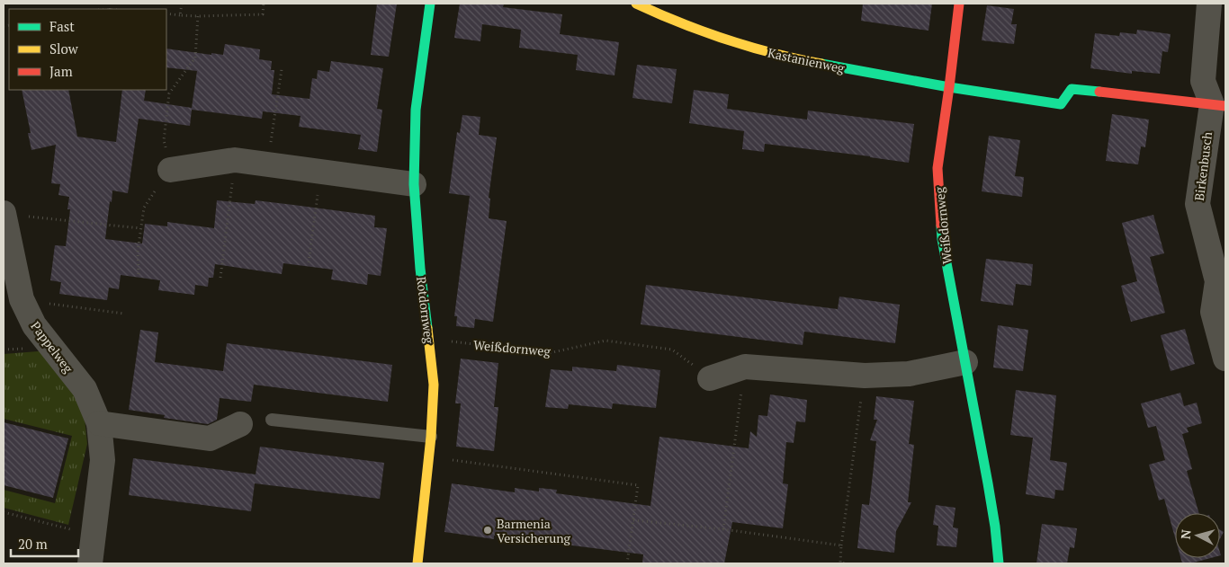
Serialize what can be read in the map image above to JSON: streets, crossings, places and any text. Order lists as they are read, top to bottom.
{
  "streets": {
    "street": [
      "Kastanienweg",
      "Birkenbusch",
      "Weißdornweg",
      "Rotdornweg",
      "Pappelweg"
    ]
  },
  "crossings": [
    ["Kastanienweg", "Birkenbusch"],
    ["Kastanienweg", "Weißdornweg"],
    ["Weißdornweg", "Rotdornweg"]
  ],
  "places": ["Barmenia Versicherung"],
  "legend": ["Fast", "Slow", "Jam"],
  "scale_bar": "20 m",
  "north": "left"
}
